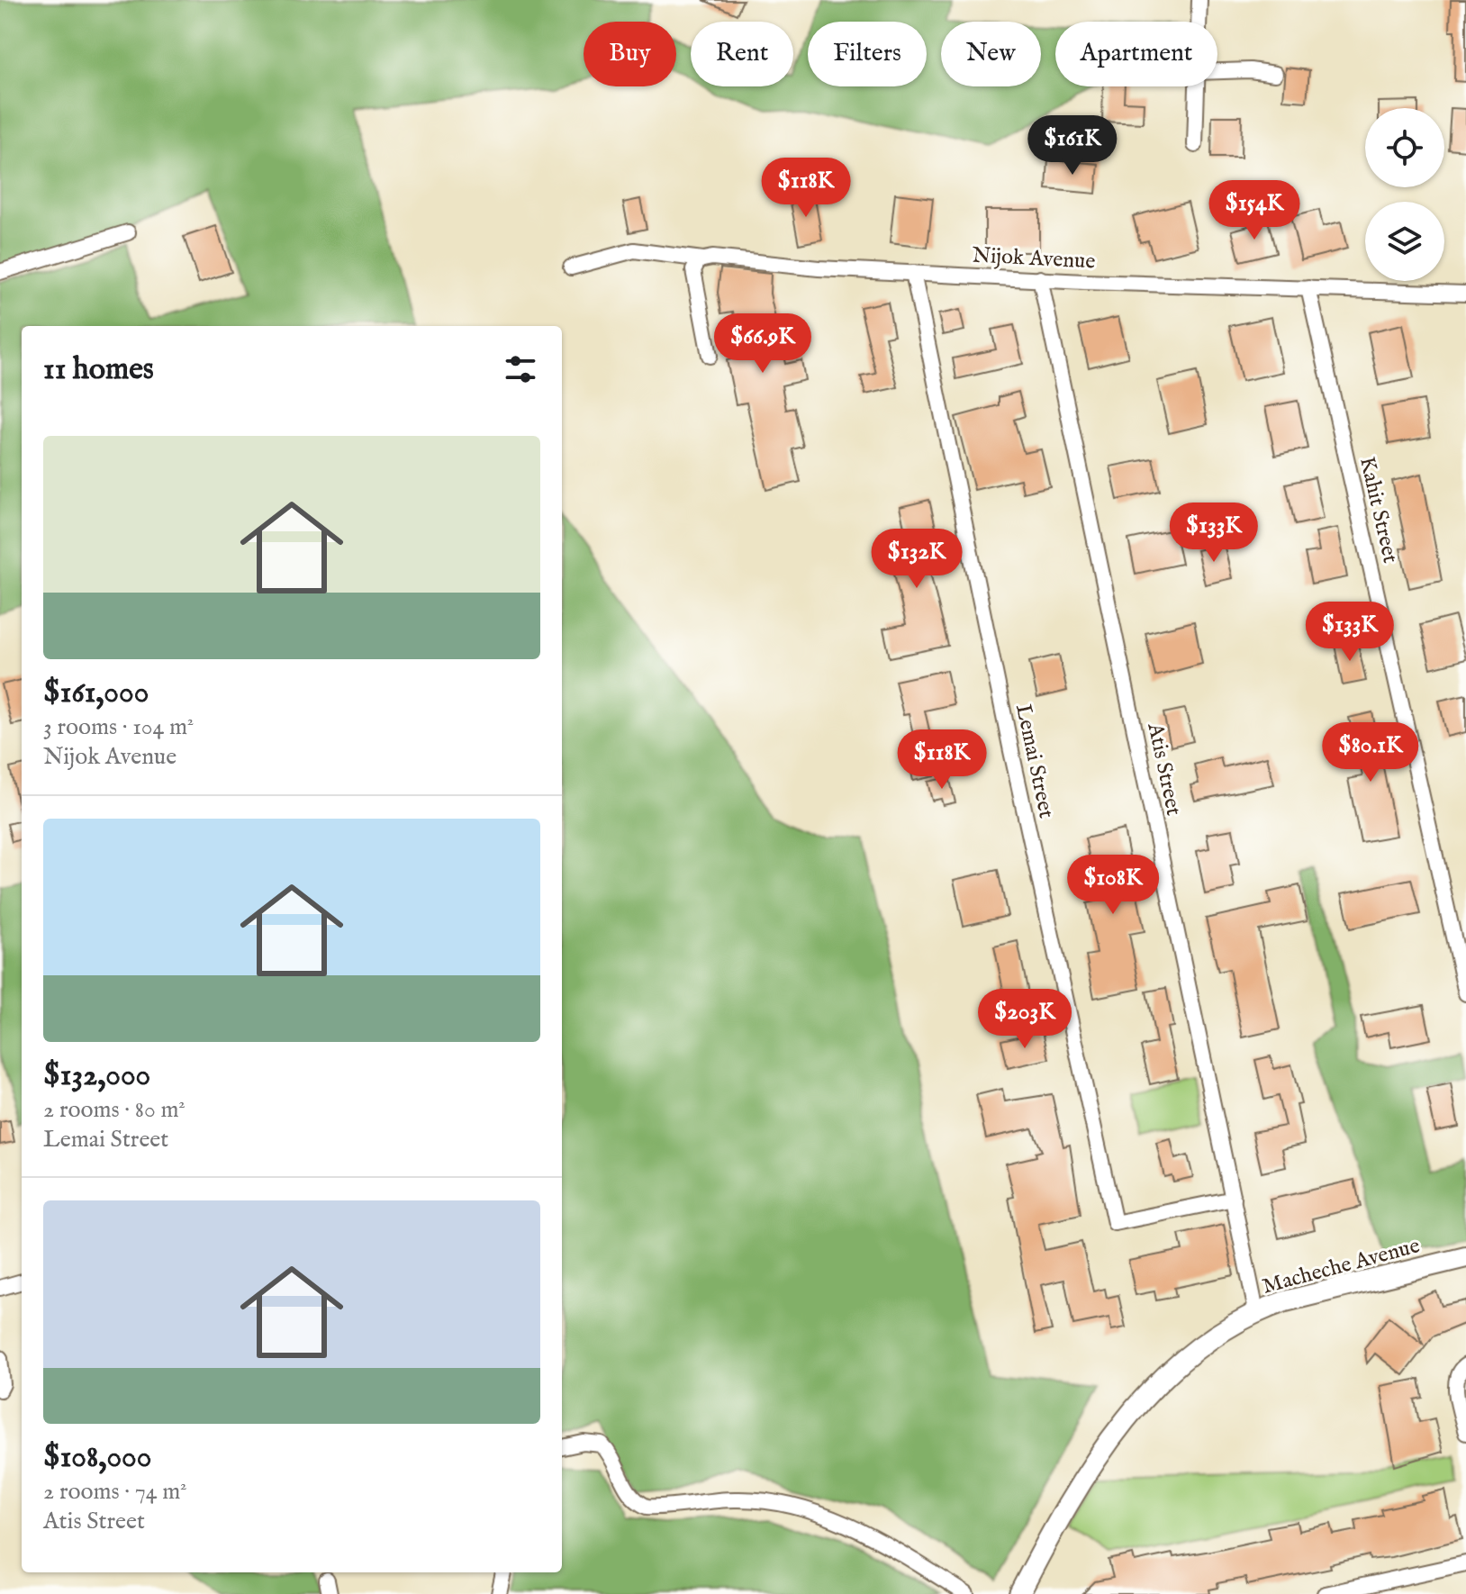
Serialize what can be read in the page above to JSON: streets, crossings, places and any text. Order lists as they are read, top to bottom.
{
  "streets": {
    "main road": ["Macheche Avenue"],
    "street": [
      "Nijok Avenue",
      "Kahit Street",
      "Lemai Street",
      "Atis Street"
    ]
  },
  "crossings": [
    ["Nijok Avenue", "Kahit Street"],
    ["Nijok Avenue", "Lemai Street"],
    ["Nijok Avenue", "Atis Street"],
    ["Lemai Street", "Atis Street"],
    ["Atis Street", "Macheche Avenue"]
  ],
  "page": {
    "chip": [
      "Buy",
      "Rent",
      "Filters",
      "New",
      "Apartment"
    ],
    "price": [
      "$161K",
      "$118K",
      "$154K",
      "$66.9K",
      "$133K",
      "$132K",
      "$133K",
      "$80.1K",
      "$118K",
      "$108K",
      "$203K"
    ],
    "heading": "11 homes",
    "list": [
      {
        "name": "$161,000",
        "note": "3 rooms · 104 m² · Nijok Avenue"
      },
      {
        "name": "$132,000",
        "note": "2 rooms · 80 m² · Lemai Street"
      },
      {
        "name": "$108,000",
        "note": "2 rooms · 74 m² · Atis Street"
      }
    ]
  }
}
